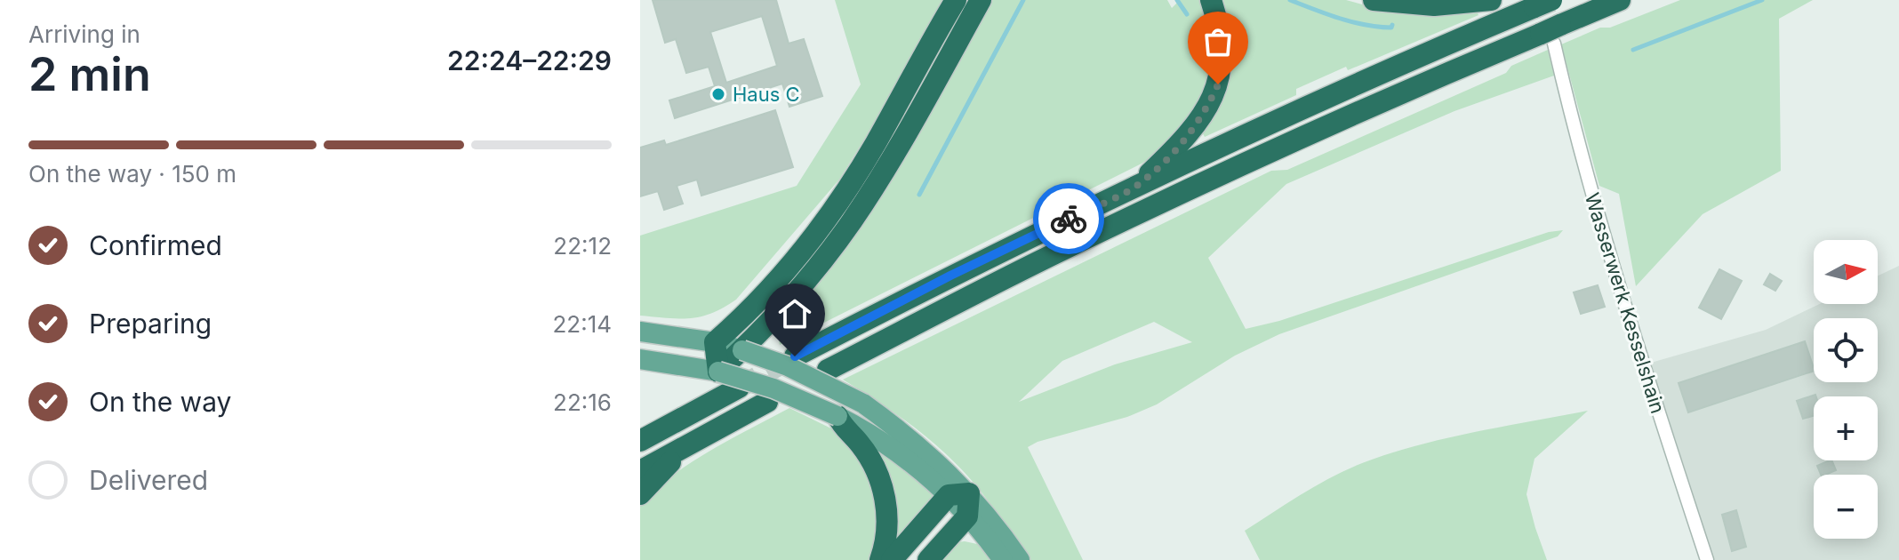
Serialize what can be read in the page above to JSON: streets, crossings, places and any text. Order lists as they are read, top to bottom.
{
  "streets": {
    "street": ["Wasserwerk Kesselshain"]
  },
  "places": ["Haus C"],
  "north": "right",
  "page": {
    "heading": ["2 min", "Arriving in", "22:24–22:29"],
    "bar": "On the way · 150 m",
    "list": [
      ["Confirmed", "22:12"],
      ["Preparing", "22:14"],
      ["On the way", "22:16"],
      "Delivered"
    ],
    "map_buttons": ["+", "−"]
  }
}
